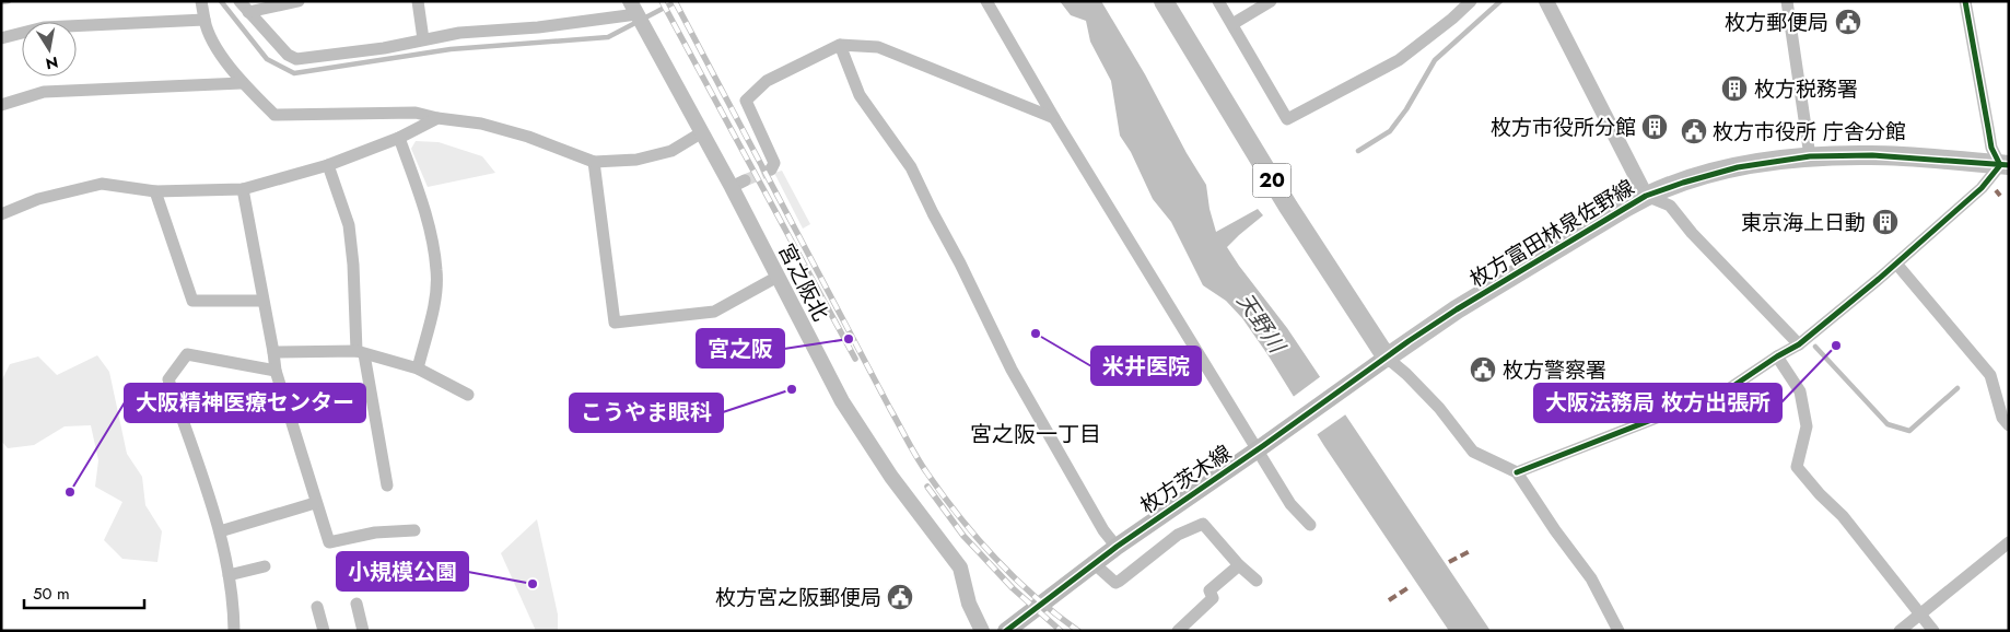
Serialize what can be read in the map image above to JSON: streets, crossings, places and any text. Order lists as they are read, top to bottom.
{
  "streets": {
    "main road": ["20", "枚方富田林泉佐野線", "枚方茨木線"],
    "street": ["宮之阪北"]
  },
  "crossings": [
    ["20", "枚方富田林泉佐野線"],
    ["20", "枚方茨木線"],
    ["枚方富田林泉佐野線", "枚方茨木線"]
  ],
  "districts": ["宮之阪一丁目"],
  "water": ["天野川"],
  "places": {
    "public building": [
      "枚方郵便局",
      "枚方市役所 庁舎分館",
      "枚方警察署",
      "枚方宮之阪郵便局"
    ],
    "building": ["枚方税務署", "枚方市役所分館", "東京海上日動"],
    "other": [
      "米井医院",
      "宮之阪",
      "大阪法務局 枚方出張所",
      "こうやま眼科",
      "大阪精神医療センター",
      "小規模公園"
    ]
  },
  "scale_bar": "50 m",
  "north": "bottom"
}
